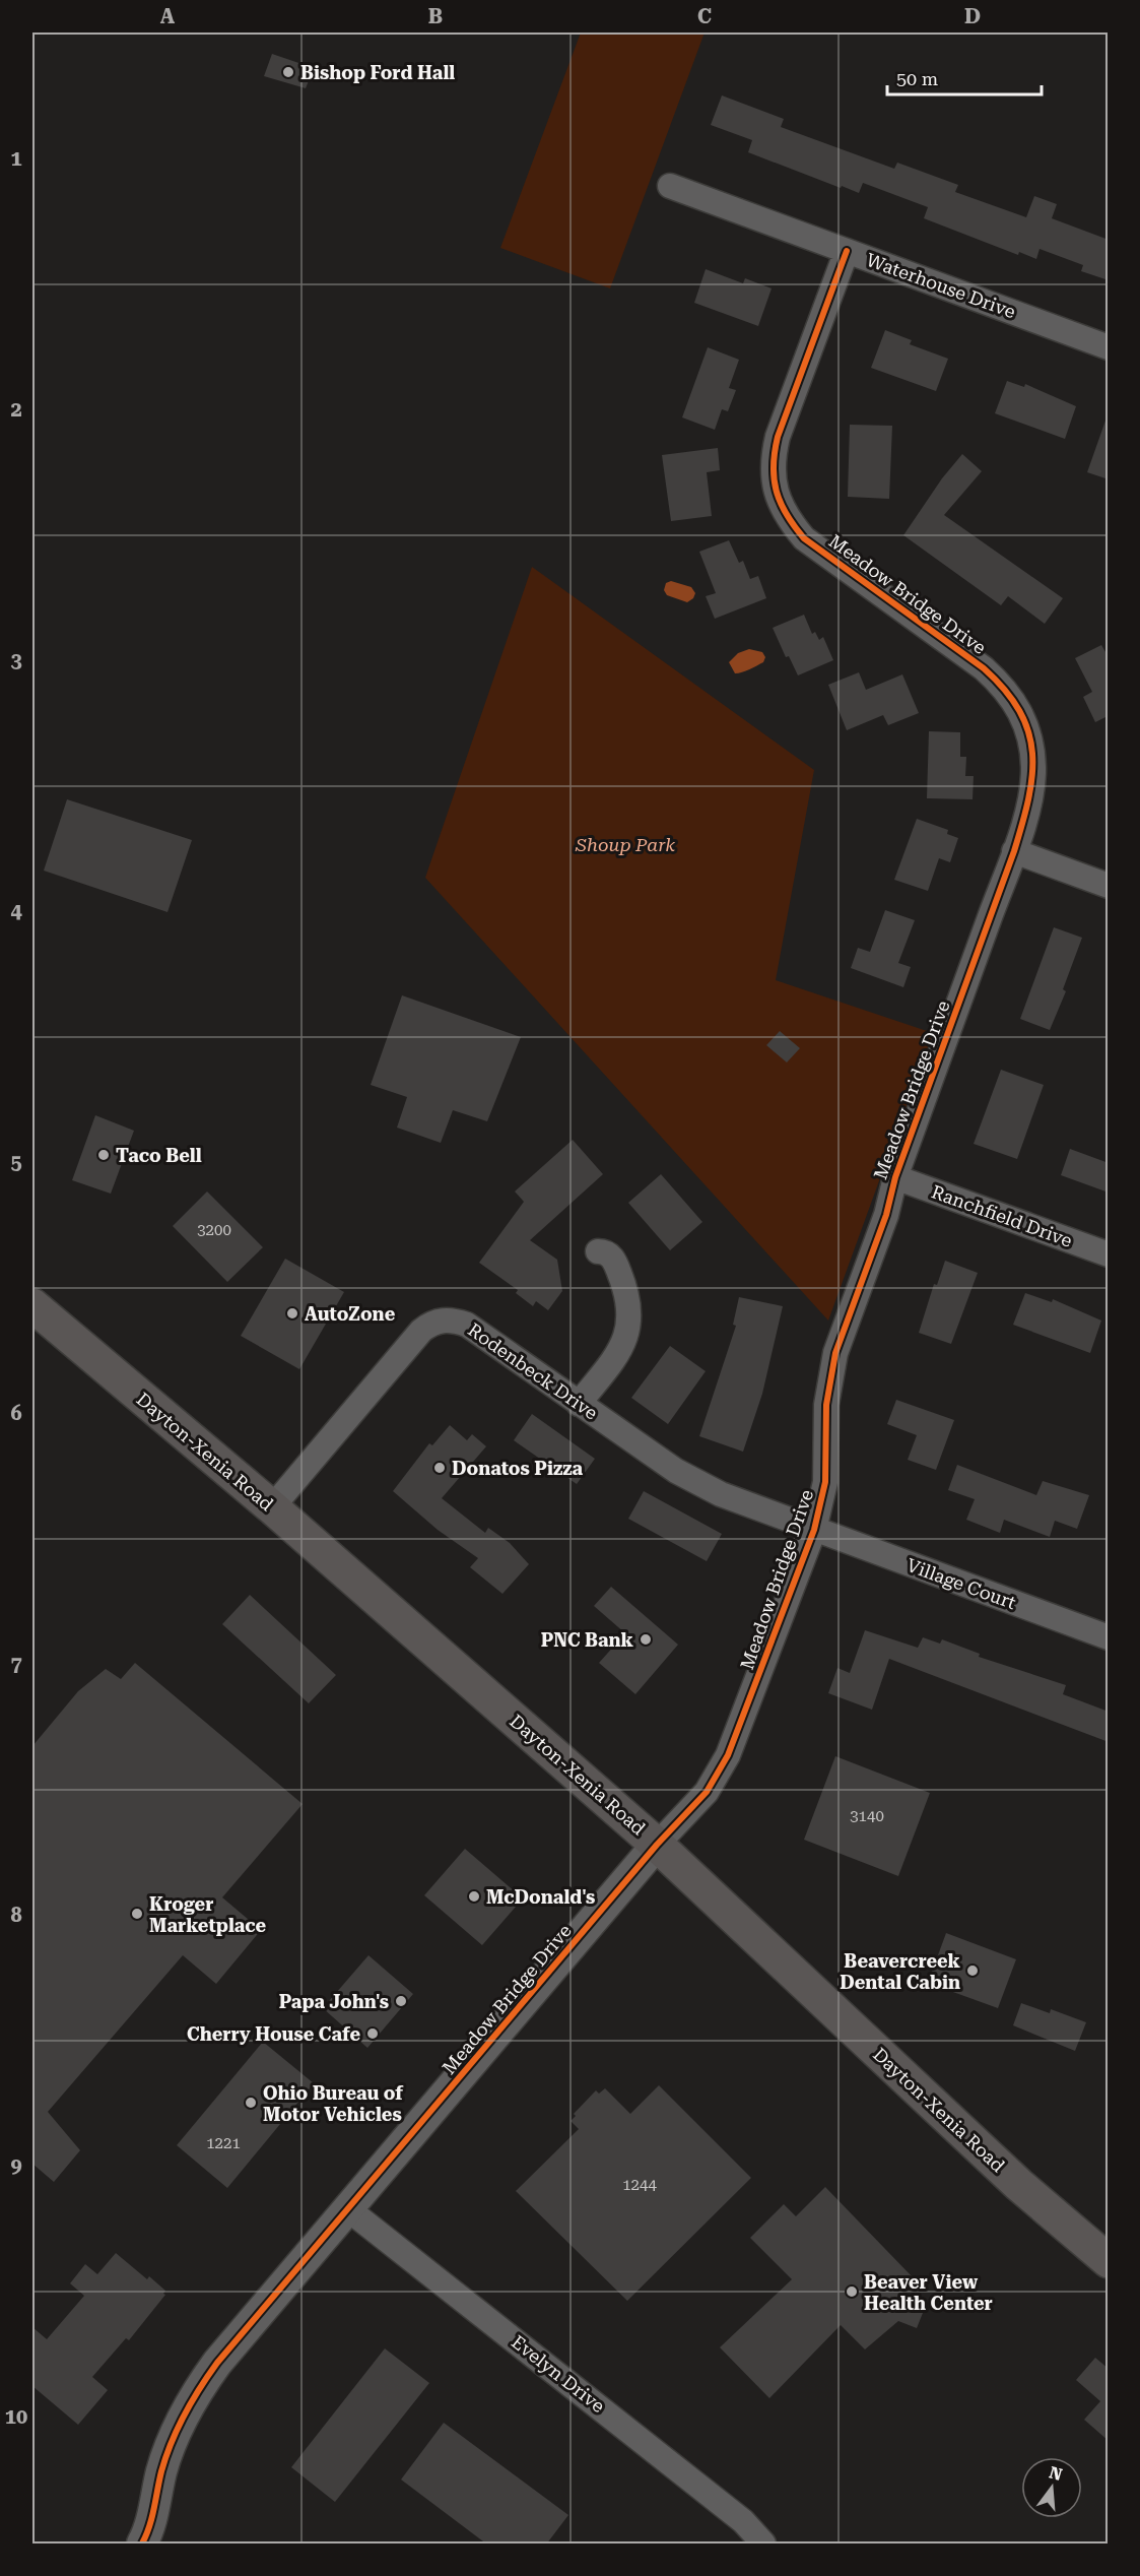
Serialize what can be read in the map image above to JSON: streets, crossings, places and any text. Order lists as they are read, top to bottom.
{
  "streets": {
    "main road": ["Dayton-Xenia Road"],
    "street": [
      "Waterhouse Drive",
      "Meadow Bridge Drive",
      "Ranchfield Drive",
      "Rodenbeck Drive",
      "Village Court",
      "Evelyn Drive"
    ]
  },
  "crossings": [
    ["Waterhouse Drive", "Meadow Bridge Drive"],
    ["Meadow Bridge Drive", "Ranchfield Drive"],
    ["Meadow Bridge Drive", "Rodenbeck Drive"],
    ["Meadow Bridge Drive", "Dayton-Xenia Road"],
    ["Meadow Bridge Drive", "Village Court"],
    ["Meadow Bridge Drive", "Evelyn Drive"],
    ["Rodenbeck Drive", "Dayton-Xenia Road"],
    ["Rodenbeck Drive", "Village Court"]
  ],
  "parks": ["Shoup Park"],
  "places": [
    "Bishop Ford Hall",
    "Taco Bell",
    "AutoZone",
    "Donatos Pizza",
    "PNC Bank",
    "McDonald's",
    "Kroger Marketplace",
    "Beavercreek Dental Cabin",
    "Papa John's",
    "Cherry House Cafe",
    "Ohio Bureau of Motor Vehicles",
    "Beaver View Health Center"
  ],
  "house_numbers": [
    "3200",
    "3140",
    "1221",
    "1244"
  ],
  "scale_bar": "50 m",
  "north": "top",
  "grid": {
    "columns": [
      "A",
      "B",
      "C",
      "D"
    ],
    "rows": [
      "1",
      "2",
      "3",
      "4",
      "5",
      "6",
      "7",
      "8",
      "9",
      "10"
    ]
  }
}
